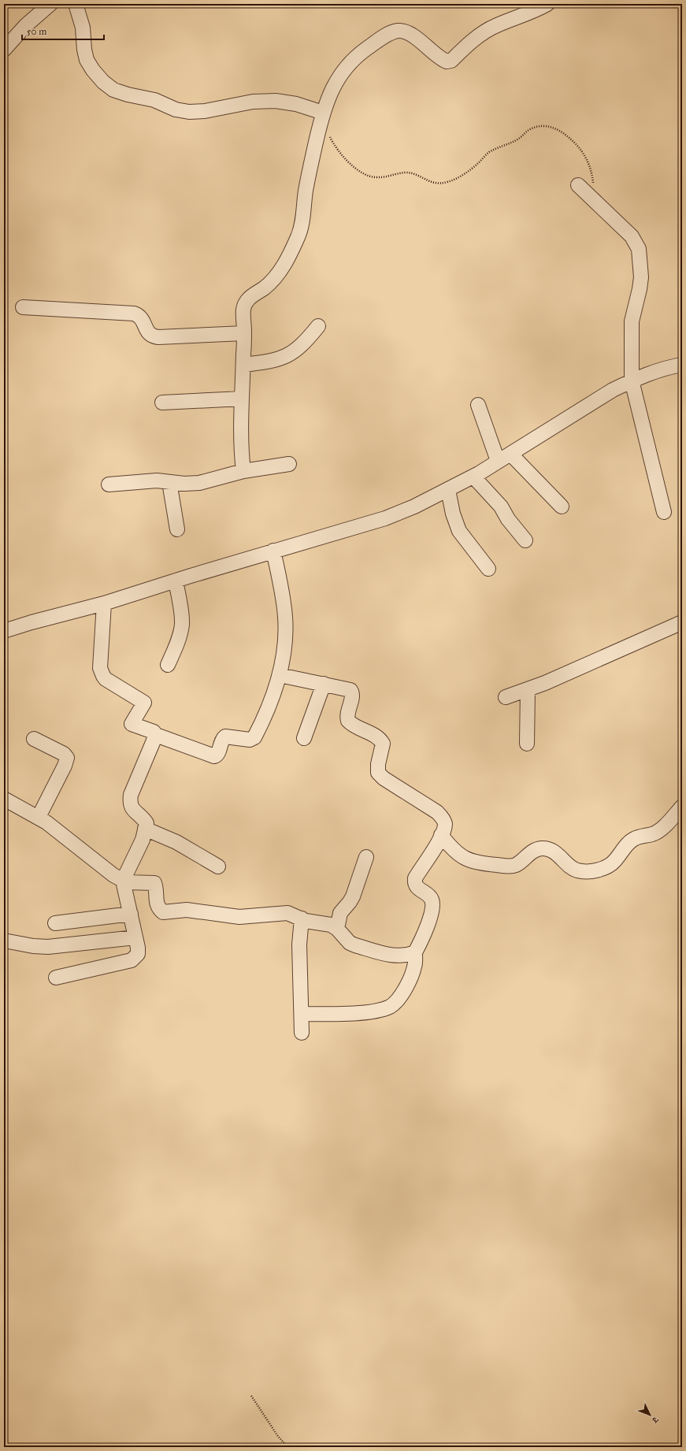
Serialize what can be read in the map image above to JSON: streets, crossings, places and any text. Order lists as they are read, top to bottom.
{
  "scale_bar": "50 m",
  "north": "bottom right"
}
